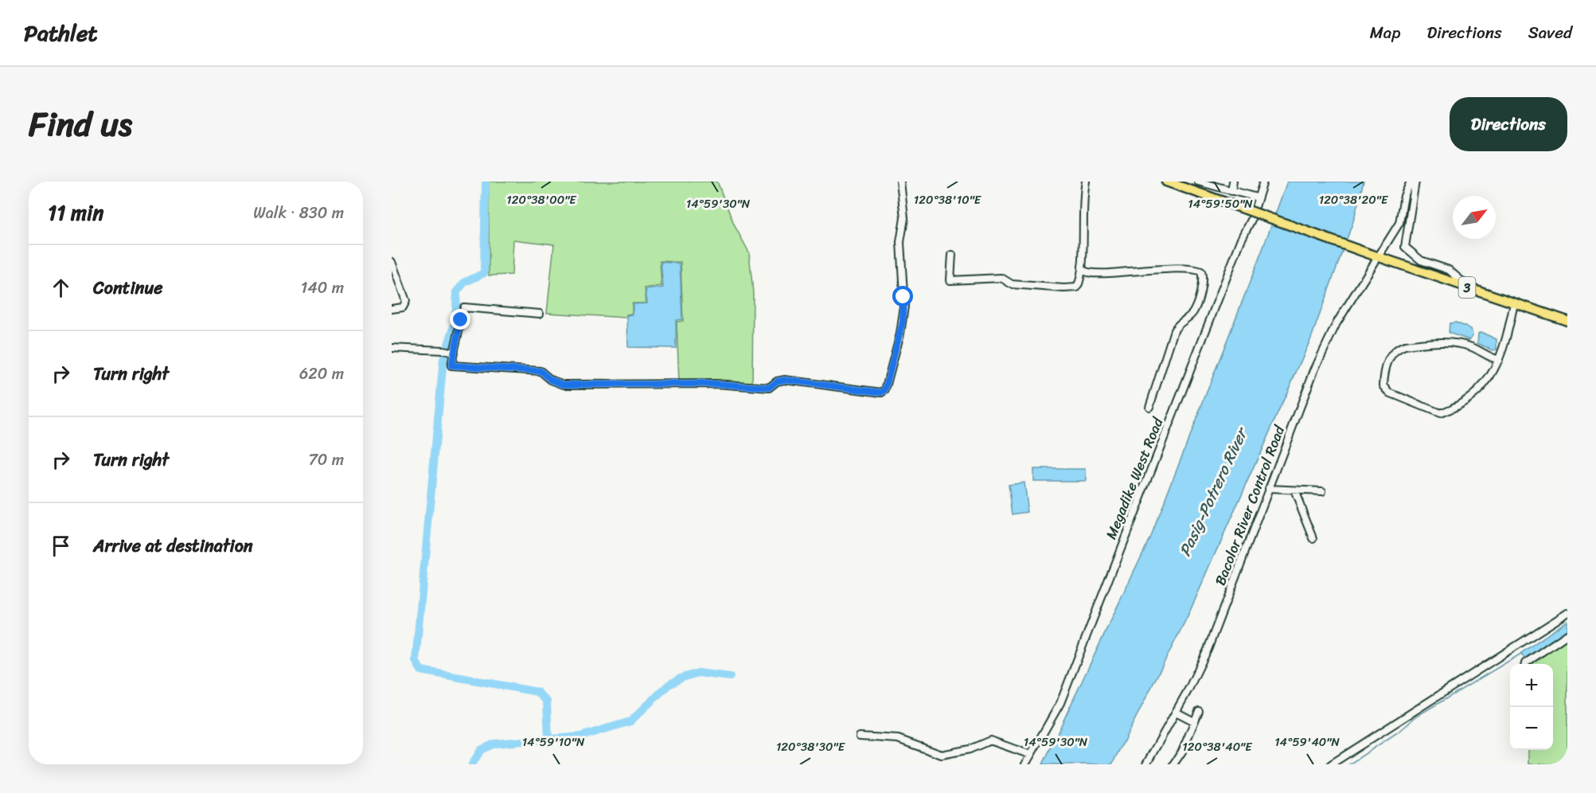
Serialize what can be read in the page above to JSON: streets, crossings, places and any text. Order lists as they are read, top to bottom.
{
  "streets": {
    "highway": ["3"],
    "street": ["Megadike West Road", "Bacolor River Control Road"]
  },
  "crossings": [
    ["3", "Bacolor River Control Road"]
  ],
  "water": ["Pasig-Potrero River"],
  "north": "top right",
  "page": {
    "header": "Pathlet",
    "nav": ["Map", "Directions", "Saved"],
    "title": "Find us",
    "buttons": "Directions",
    "heading": ["11 min", "Walk · 830 m"],
    "list": [
      ["Continue", "140 m"],
      ["Turn right", "620 m"],
      ["Turn right", "70 m"],
      "Arrive at destination"
    ],
    "map_buttons": ["+", "−"]
  },
  "coordinates": [
    "120°38'10\"E",
    "120°38'00\"E",
    "120°38'20\"E",
    "14°59'30\"N",
    "14°59'50\"N",
    "14°59'10\"N",
    "14°59'40\"N",
    "120°38'30\"E",
    "120°38'40\"E"
  ]
}
